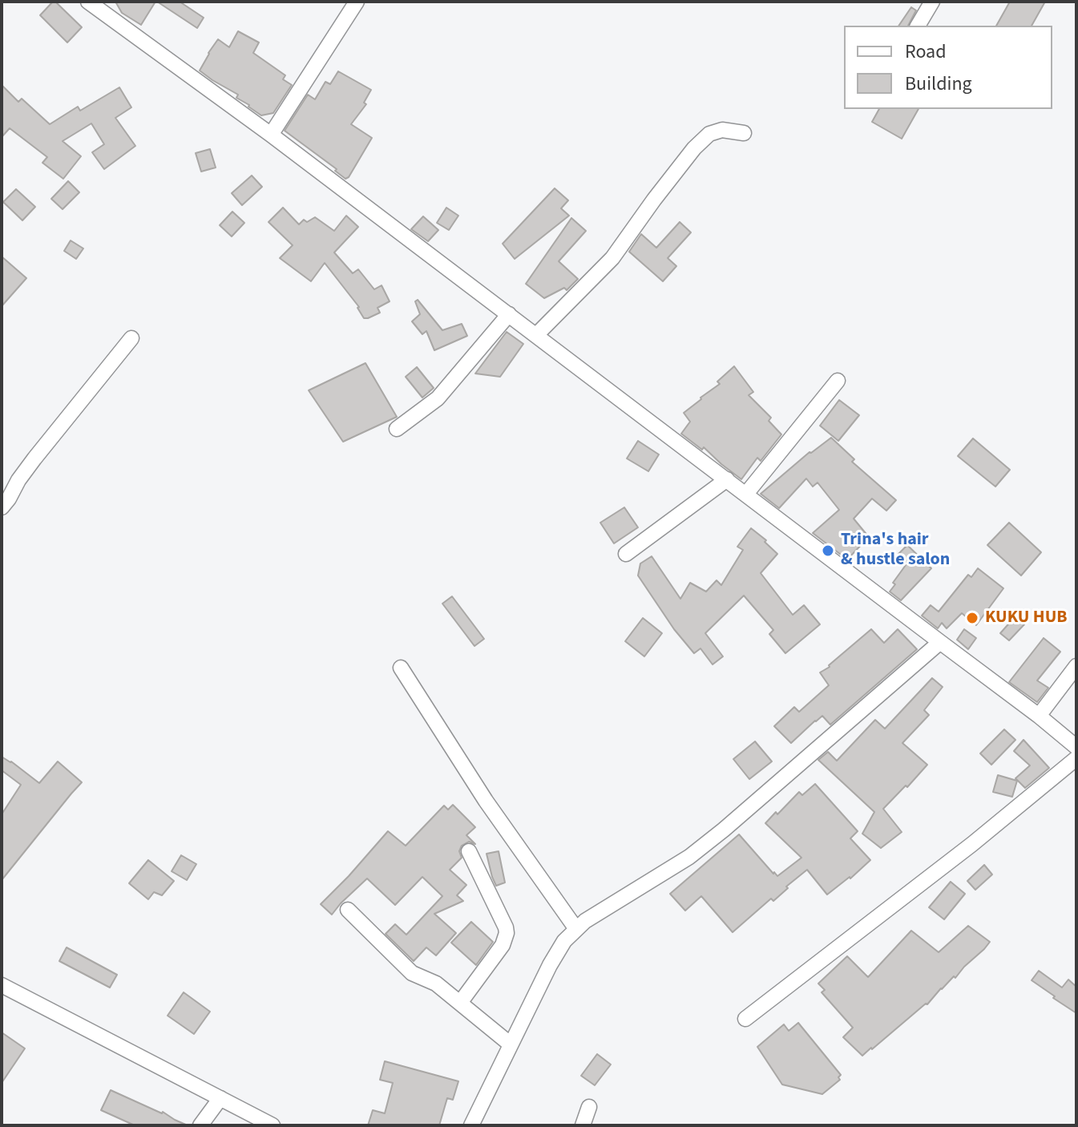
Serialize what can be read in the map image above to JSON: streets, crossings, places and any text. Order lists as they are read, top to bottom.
{
  "places": ["Trina's hair & hustle salon", "KUKU HUB"],
  "legend": ["Road", "Building"]
}
